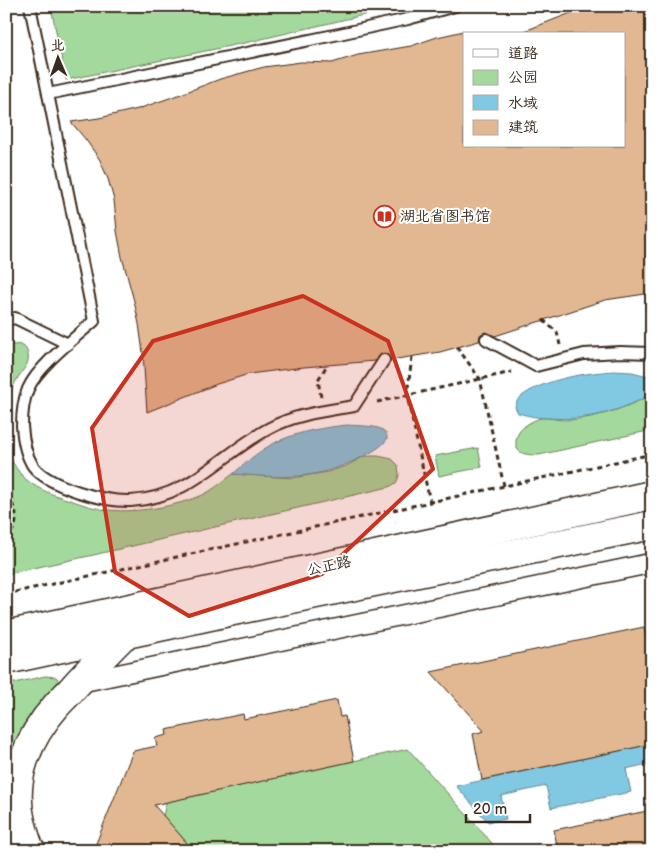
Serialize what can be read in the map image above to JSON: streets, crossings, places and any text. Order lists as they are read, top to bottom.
{
  "streets": {
    "main road": ["公正路"]
  },
  "places": {
    "library": ["湖北省图书馆"]
  },
  "legend": [
    "道路",
    "公园",
    "水域",
    "建筑"
  ],
  "scale_bar": "20 m",
  "north": "top"
}
